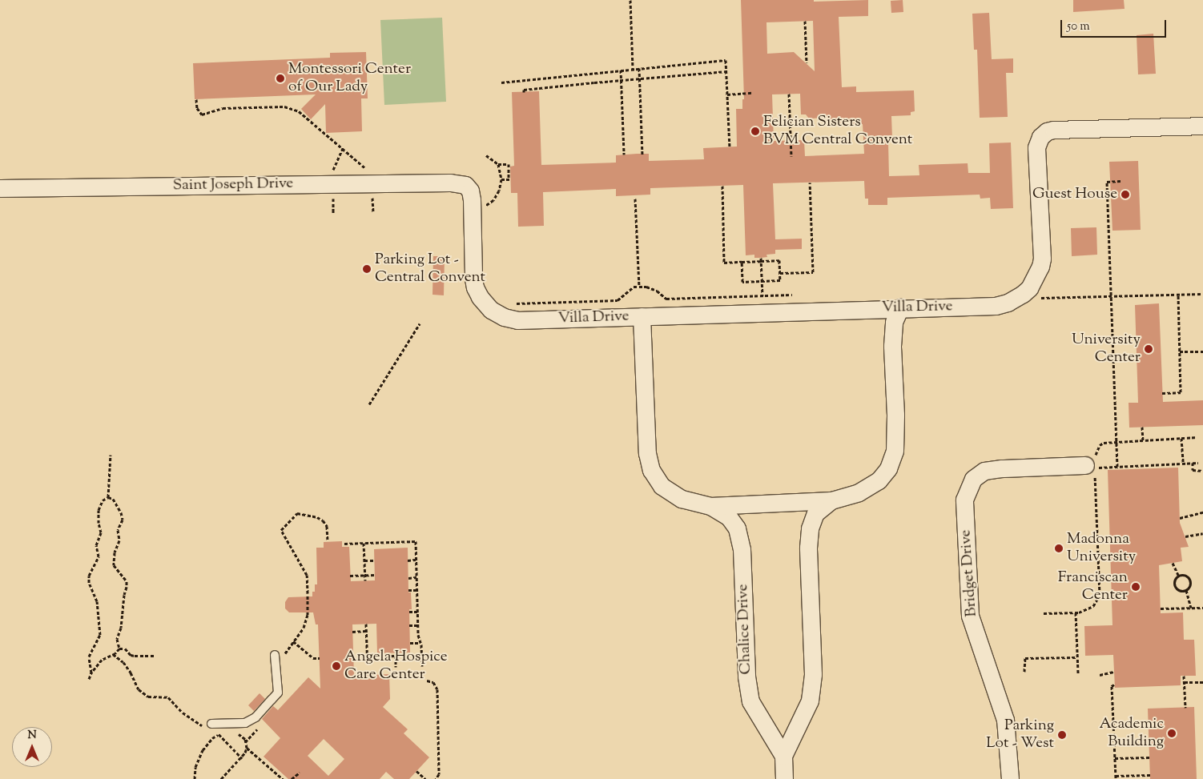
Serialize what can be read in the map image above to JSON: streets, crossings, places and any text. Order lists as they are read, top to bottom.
{
  "streets": {
    "street": [
      "Saint Joseph Drive",
      "Villa Drive",
      "Bridget Drive",
      "Chalice Drive"
    ]
  },
  "crossings": [
    ["Saint Joseph Drive", "Villa Drive"],
    ["Villa Drive", "Chalice Drive"]
  ],
  "places": [
    "Montessori Center of Our Lady",
    "Felician Sisters BVM Central Convent",
    "Guest House",
    "Parking Lot - Central Convent",
    "University Center",
    "Madonna University",
    "Franciscan Center",
    "Angela Hospice Care Center",
    "Academic Building",
    "Parking Lot - West"
  ],
  "scale_bar": "50 m",
  "north": "top"
}
